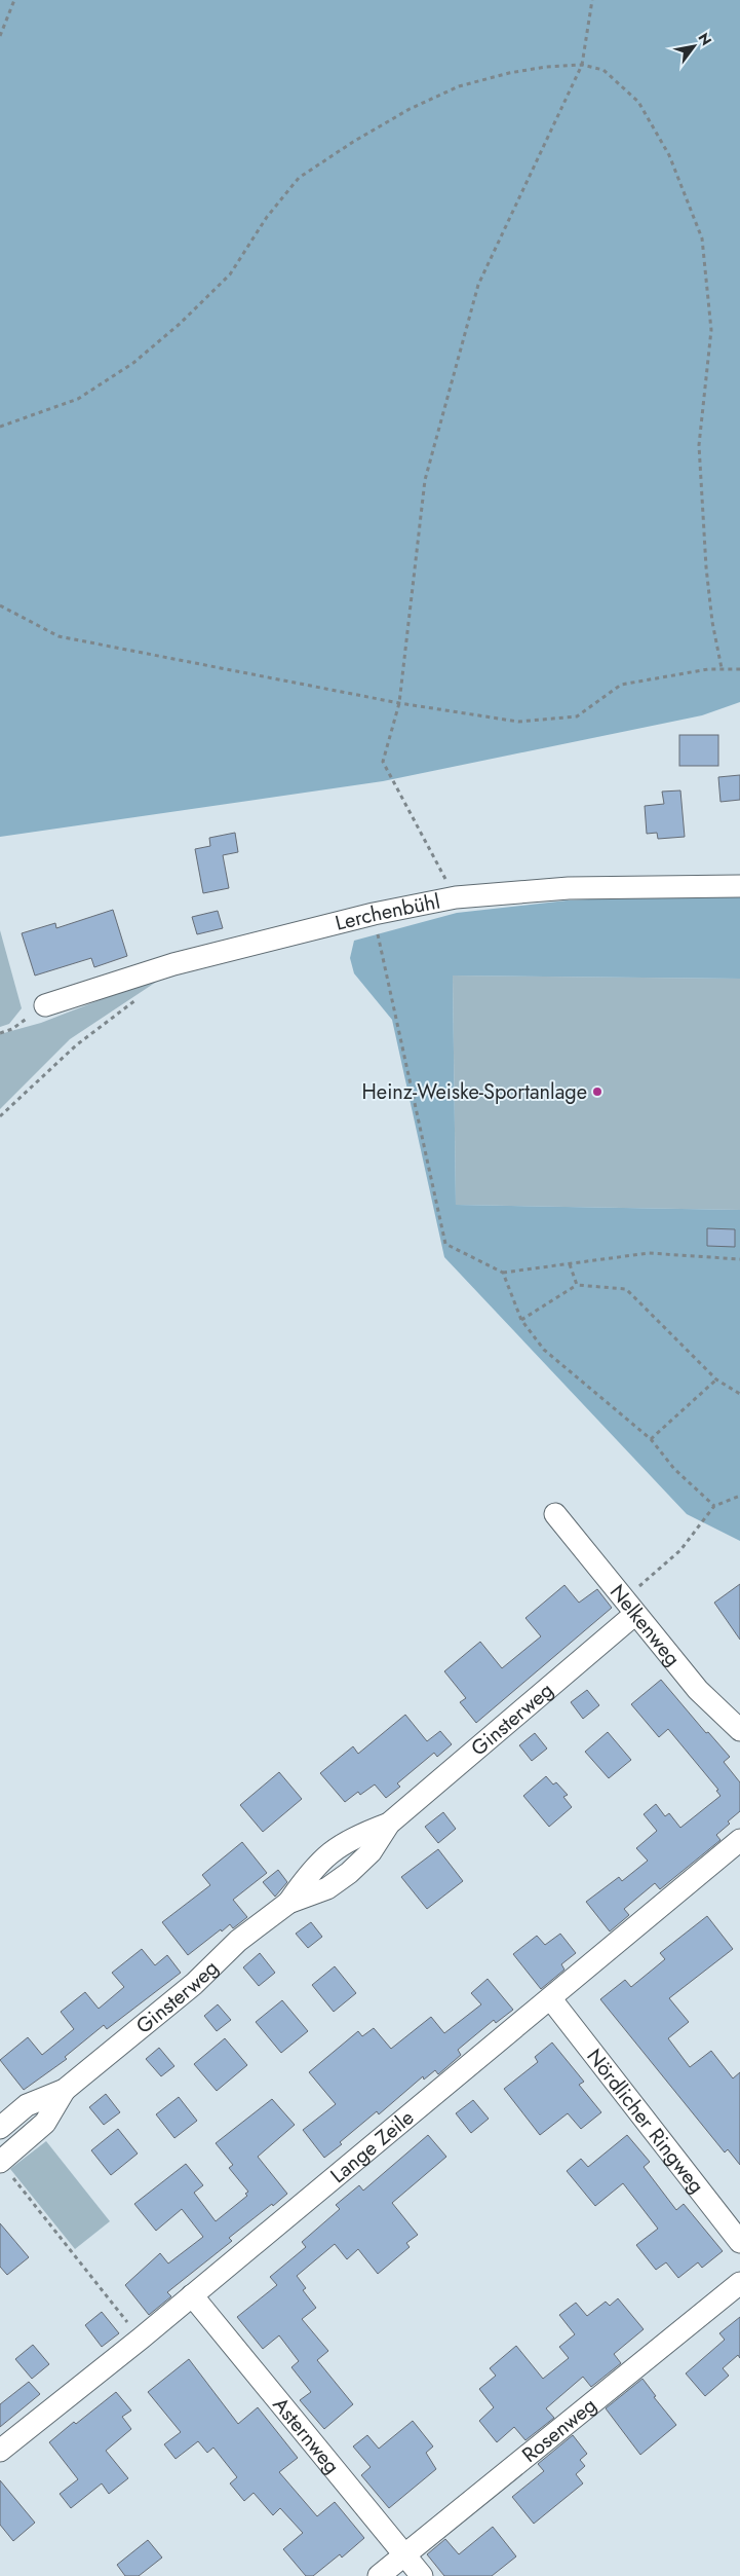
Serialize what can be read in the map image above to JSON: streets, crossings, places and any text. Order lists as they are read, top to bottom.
{
  "streets": {
    "street": [
      "Lerchenbühl",
      "Nelkenweg",
      "Ginsterweg",
      "Nördlicher Ringweg",
      "Lange Zeile",
      "Rosenweg",
      "Asternweg"
    ]
  },
  "crossings": [
    ["Nelkenweg", "Ginsterweg"],
    ["Nördlicher Ringweg", "Lange Zeile"],
    ["Lange Zeile", "Asternweg"],
    ["Rosenweg", "Asternweg"]
  ],
  "places": ["Heinz-Weiske-Sportanlage"],
  "north": "top right"
}
